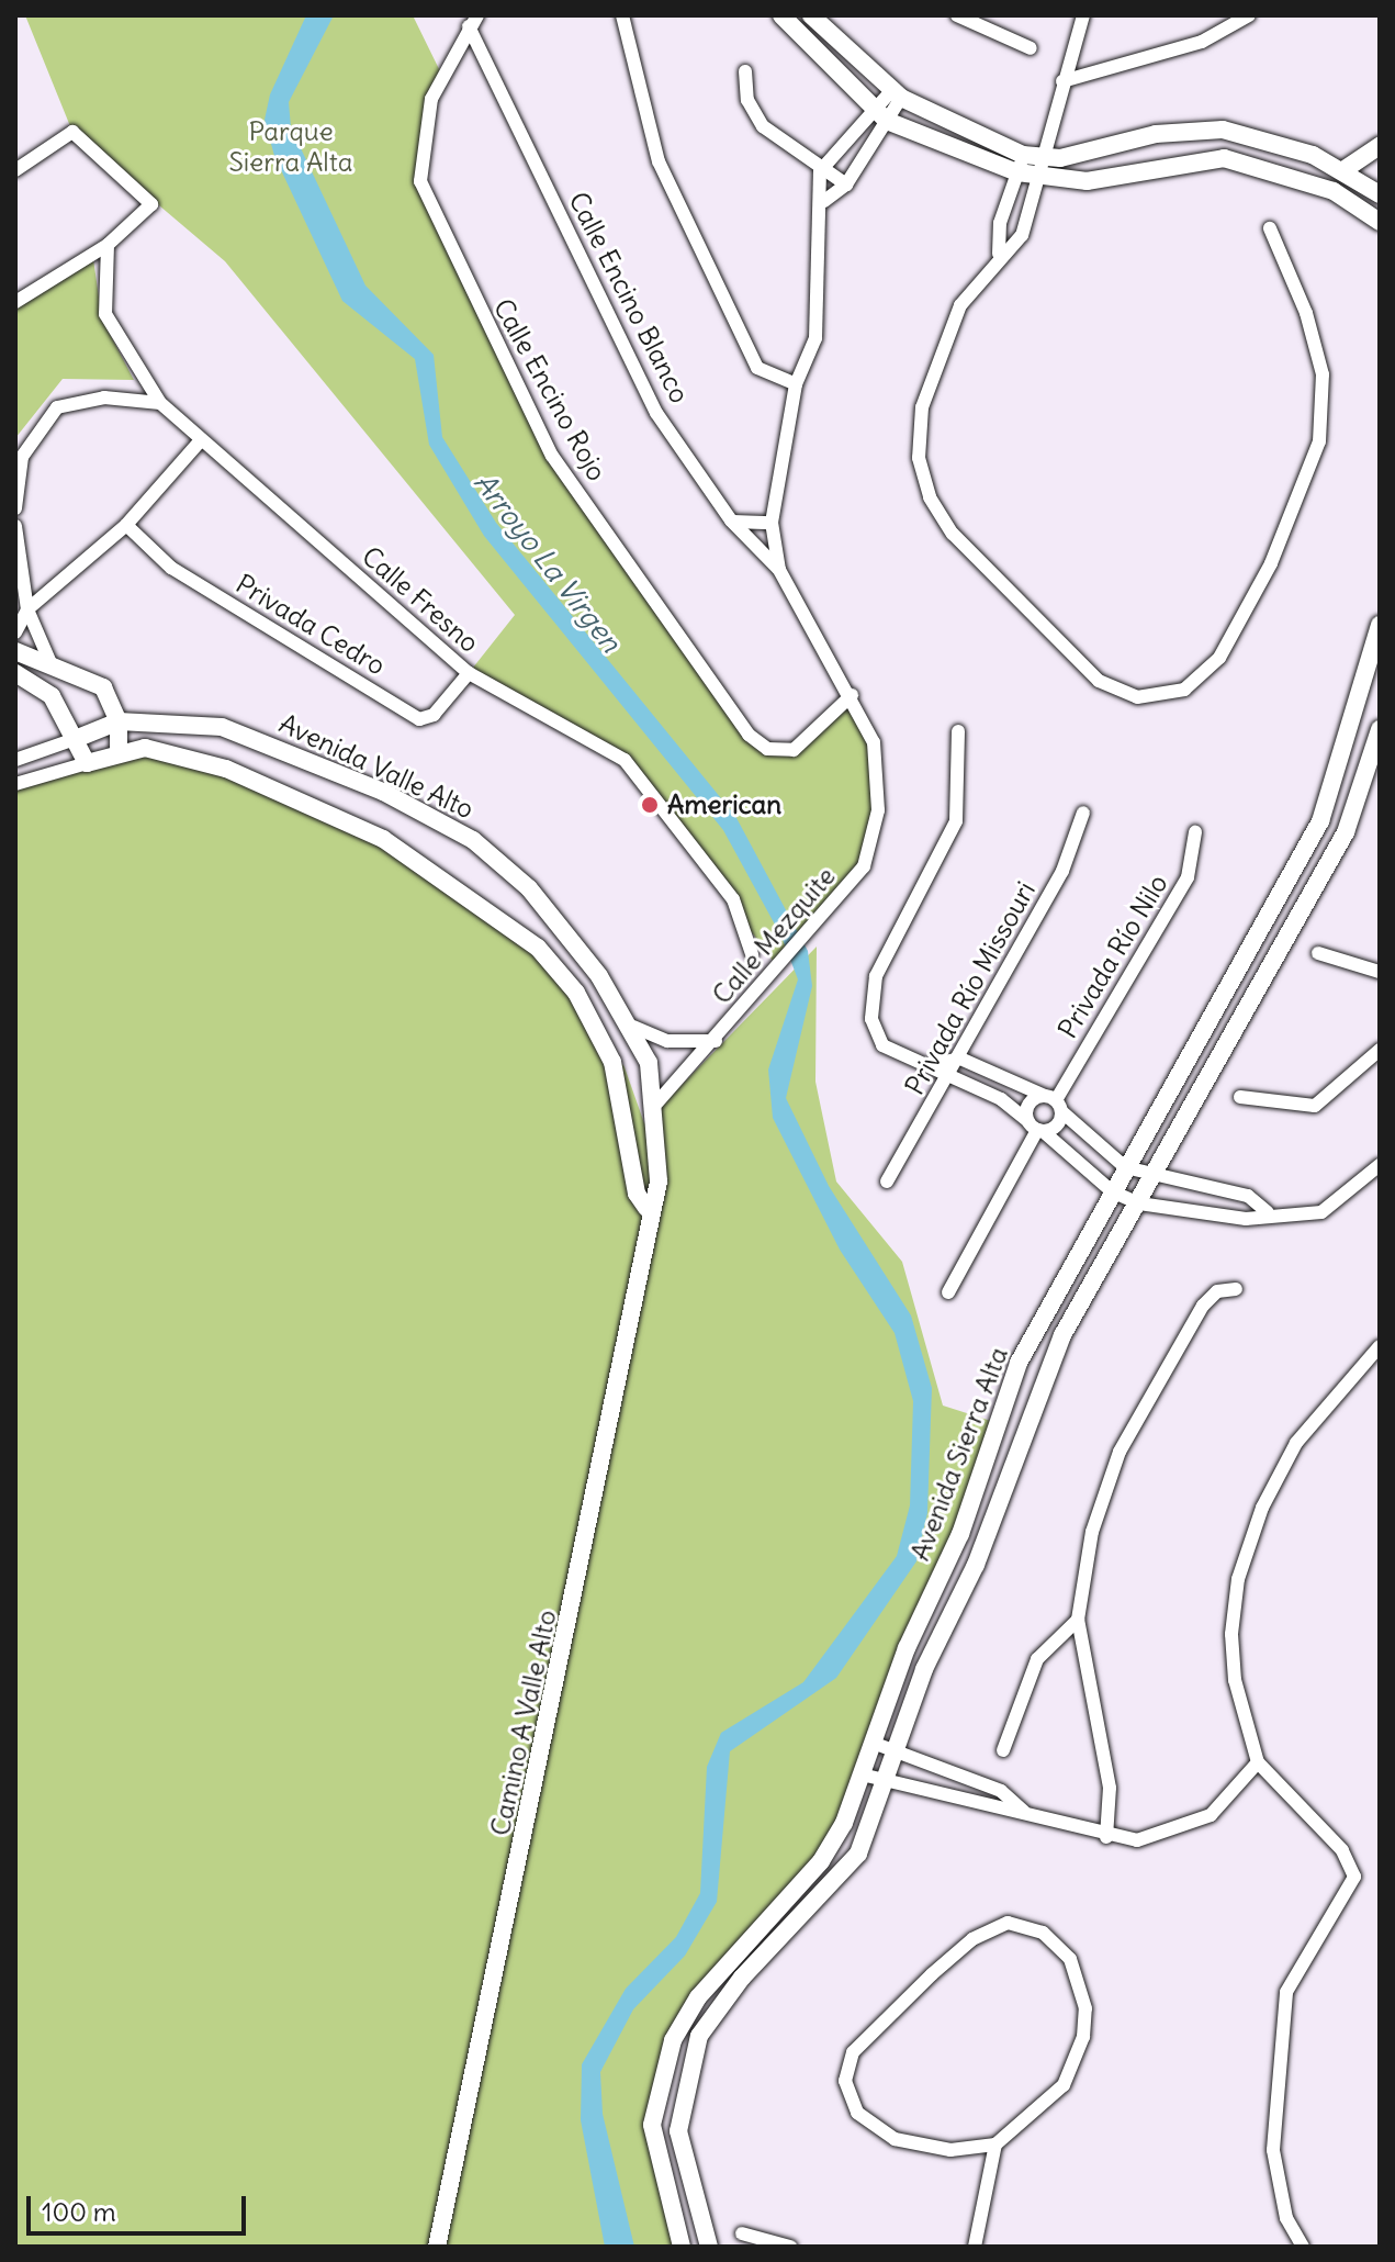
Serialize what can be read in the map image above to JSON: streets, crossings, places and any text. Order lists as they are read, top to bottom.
{
  "streets": {
    "street": [
      "Calle Encino Blanco",
      "Calle Encino Rojo",
      "Calle Fresno",
      "Privada Cedro",
      "Avenida Valle Alto",
      "Calle Mezquite",
      "Privada Río Nilo",
      "Privada Río Missouri",
      "Avenida Sierra Alta",
      "Camino A Valle Alto"
    ]
  },
  "crossings": [
    ["Calle Encino Blanco", "Calle Encino Rojo"],
    ["Calle Encino Blanco", "Calle Mezquite"],
    ["Calle Encino Rojo", "Calle Mezquite"],
    ["Calle Fresno", "Privada Cedro"],
    ["Avenida Valle Alto", "Calle Mezquite"],
    ["Avenida Valle Alto", "Camino A Valle Alto"]
  ],
  "water": ["Arroyo La Virgen"],
  "parks": ["Parque Sierra Alta"],
  "places": ["American"],
  "scale_bar": "100 m"
}
